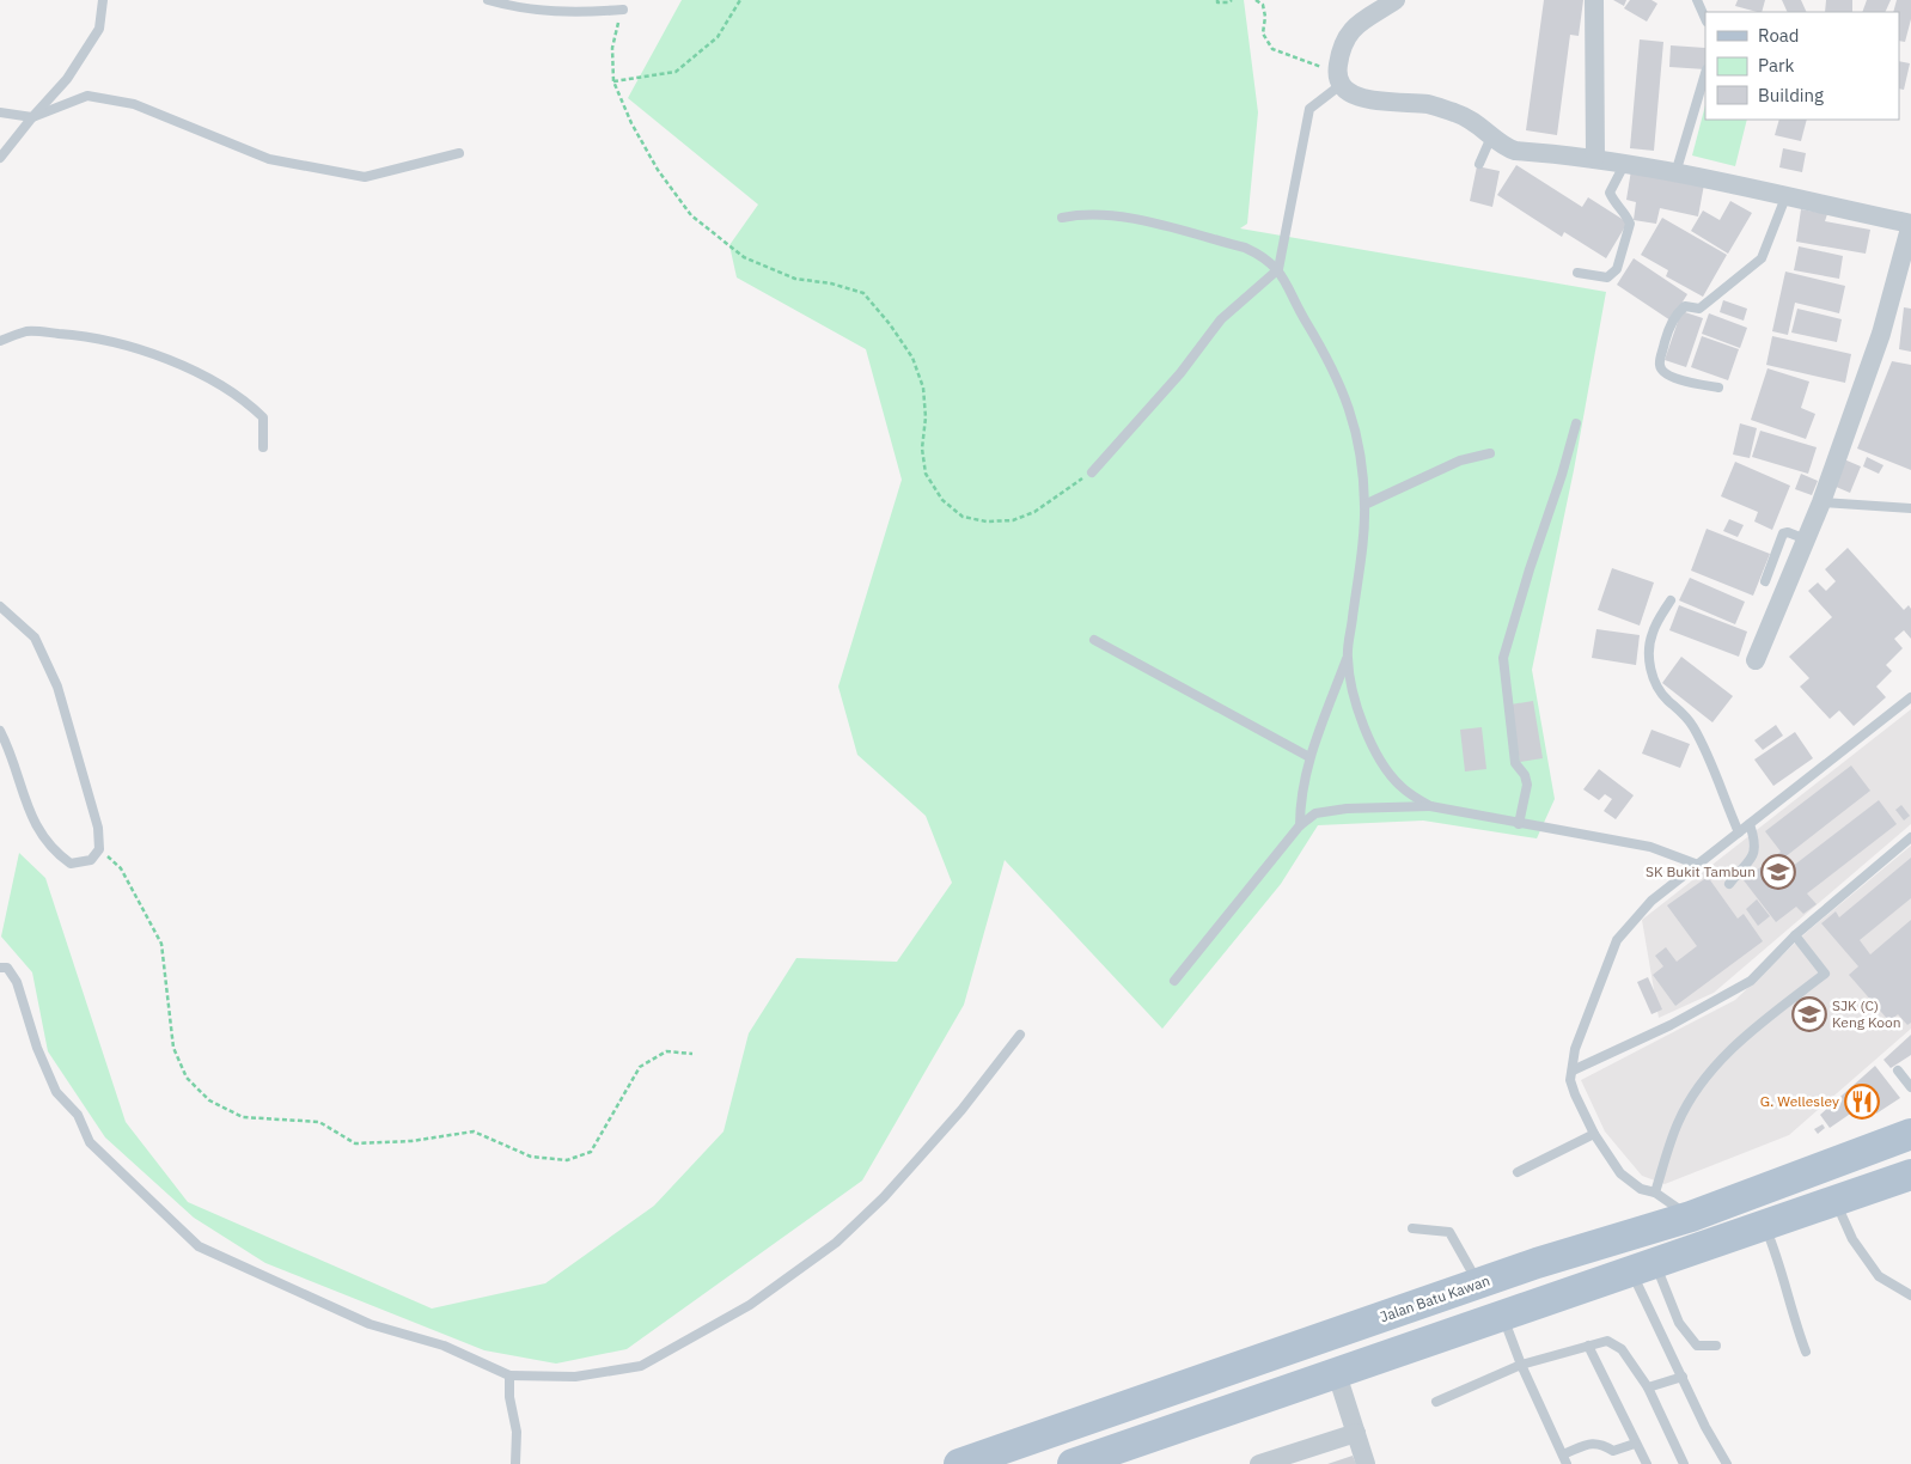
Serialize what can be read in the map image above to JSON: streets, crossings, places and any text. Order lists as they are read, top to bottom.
{
  "streets": {
    "main road": ["Jalan Batu Kawan"]
  },
  "places": {
    "school or university": ["SK Bukit Tambun", "SJK (C) Keng Koon"],
    "restaurant": ["G. Wellesley"]
  },
  "legend": ["Road", "Park", "Building"]
}
